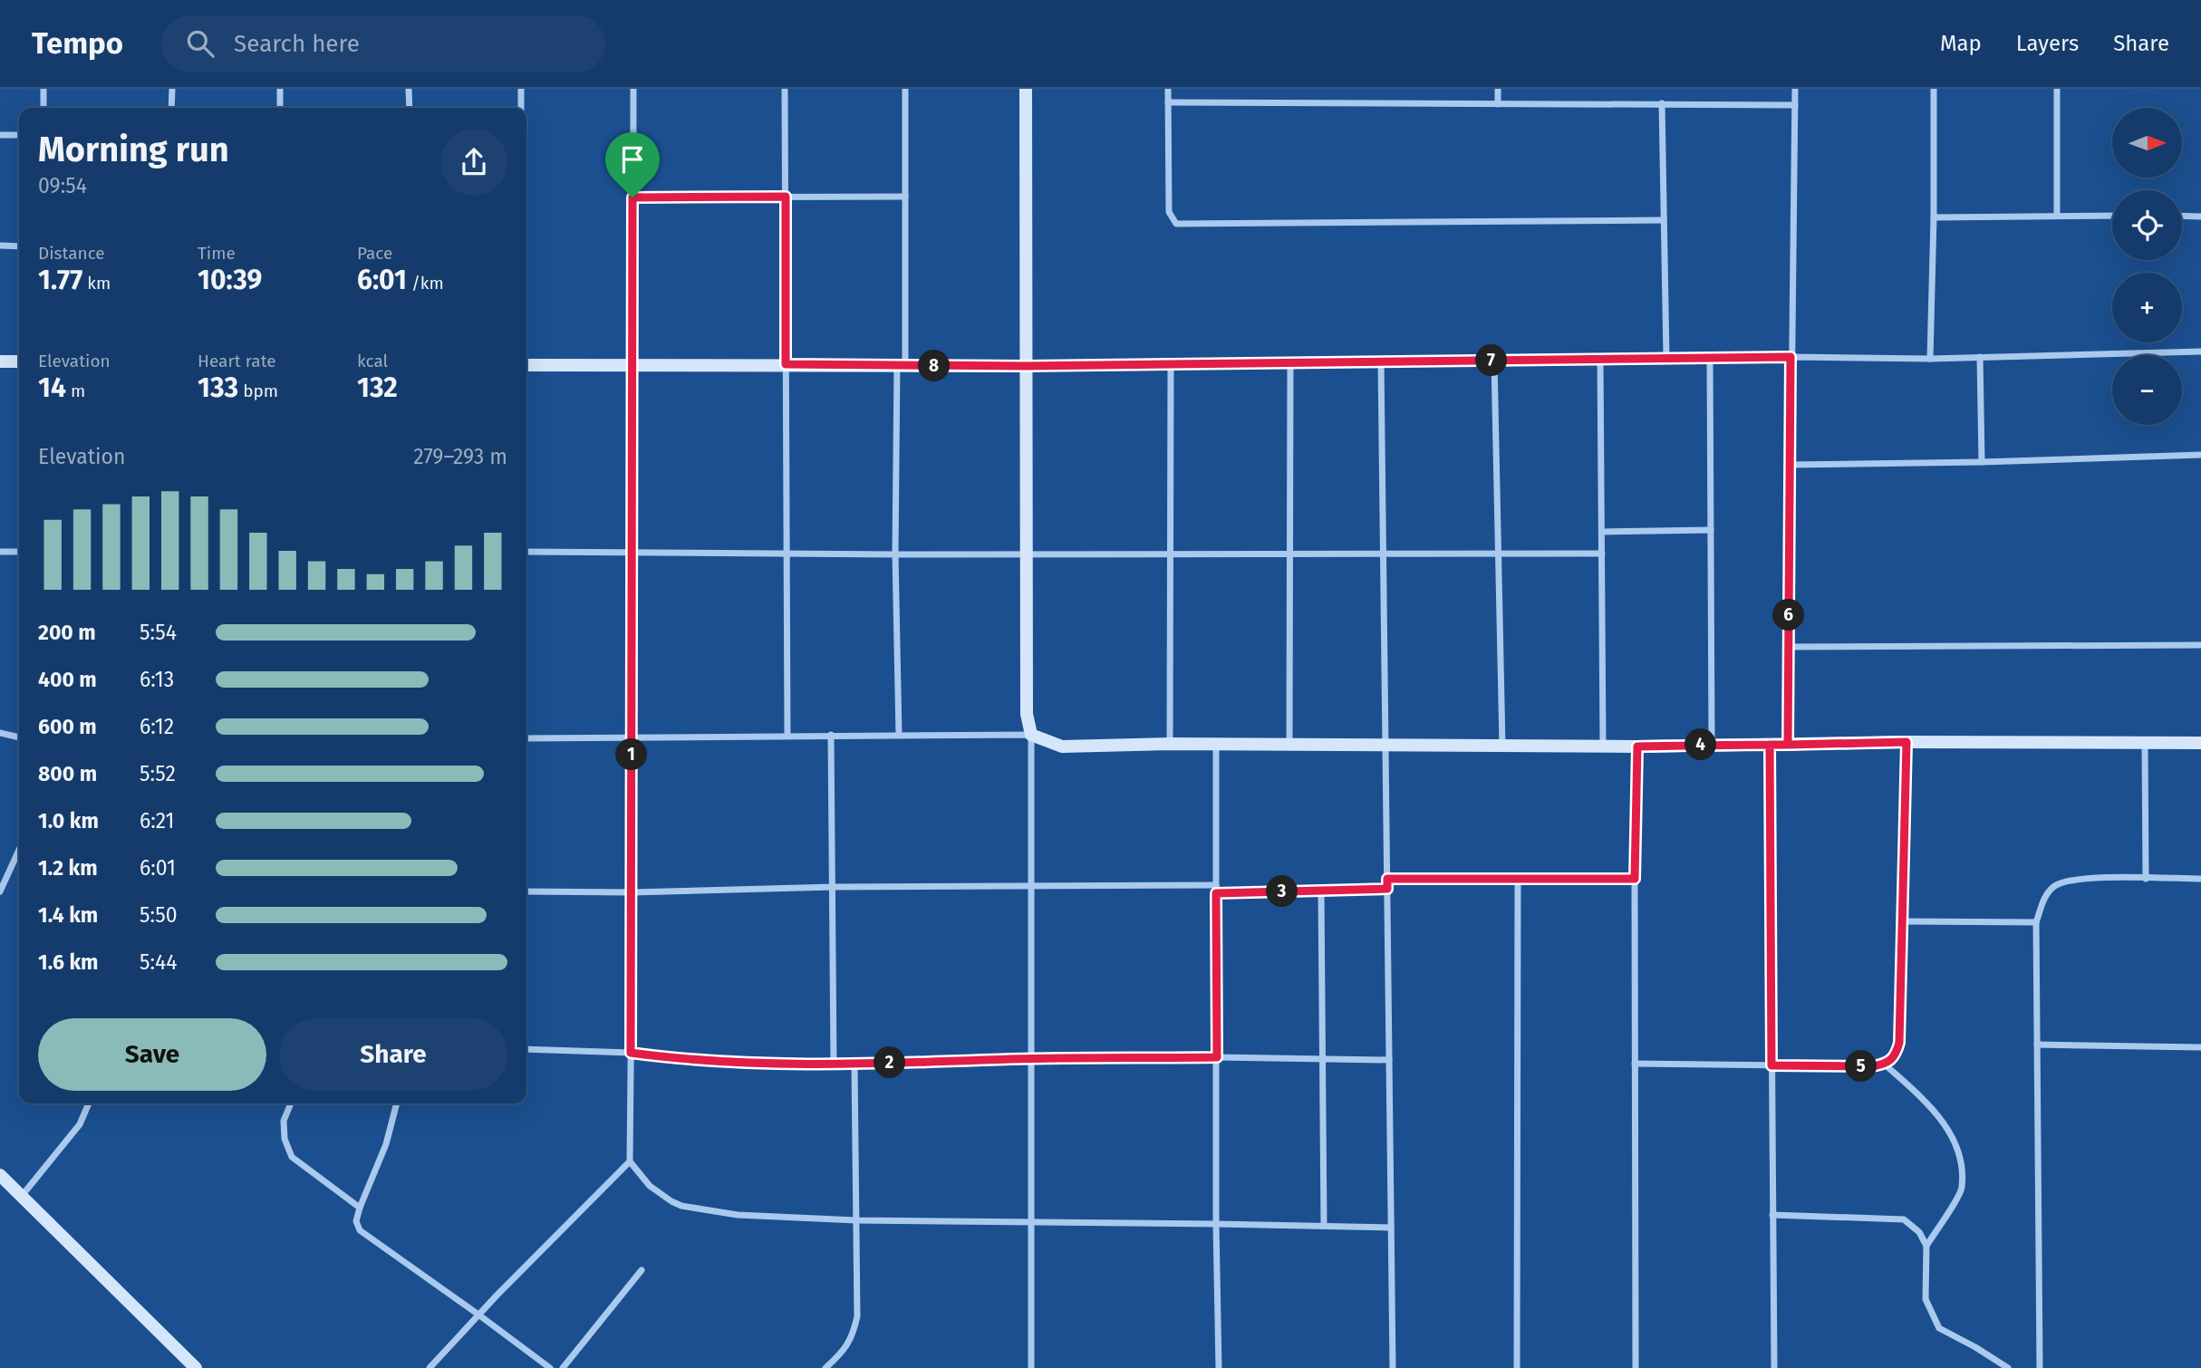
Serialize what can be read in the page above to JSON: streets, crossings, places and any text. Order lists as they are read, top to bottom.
{
  "north": "right",
  "page": {
    "header": "Tempo",
    "search": "Search here",
    "nav": ["Map", "Layers", "Share"],
    "map_buttons": ["+", "−"],
    "heading": ["Morning run", "09:54"],
    "stats": [
      ["Distance", "1.77 km"],
      ["Time", "10:39"],
      ["Pace", "6:01 /km"],
      ["Elevation", "14 m"],
      ["Heart rate", "133 bpm"],
      ["kcal", "132"]
    ],
    "pins": [
      "7",
      "8",
      "6",
      "4",
      "1",
      "3",
      "2",
      "5"
    ],
    "chart": ["Elevation", "279–293 m"],
    "list": [
      {
        "name": "200 m",
        "note": "5:54"
      },
      {
        "name": "400 m",
        "note": "6:13"
      },
      {
        "name": "600 m",
        "note": "6:12"
      },
      {
        "name": "800 m",
        "note": "5:52"
      },
      {
        "name": "1.0 km",
        "note": "6:21"
      },
      {
        "name": "1.2 km",
        "note": "6:01"
      },
      {
        "name": "1.4 km",
        "note": "5:50"
      },
      {
        "name": "1.6 km",
        "note": "5:44"
      }
    ],
    "buttons": ["Save", "Share"]
  }
}
